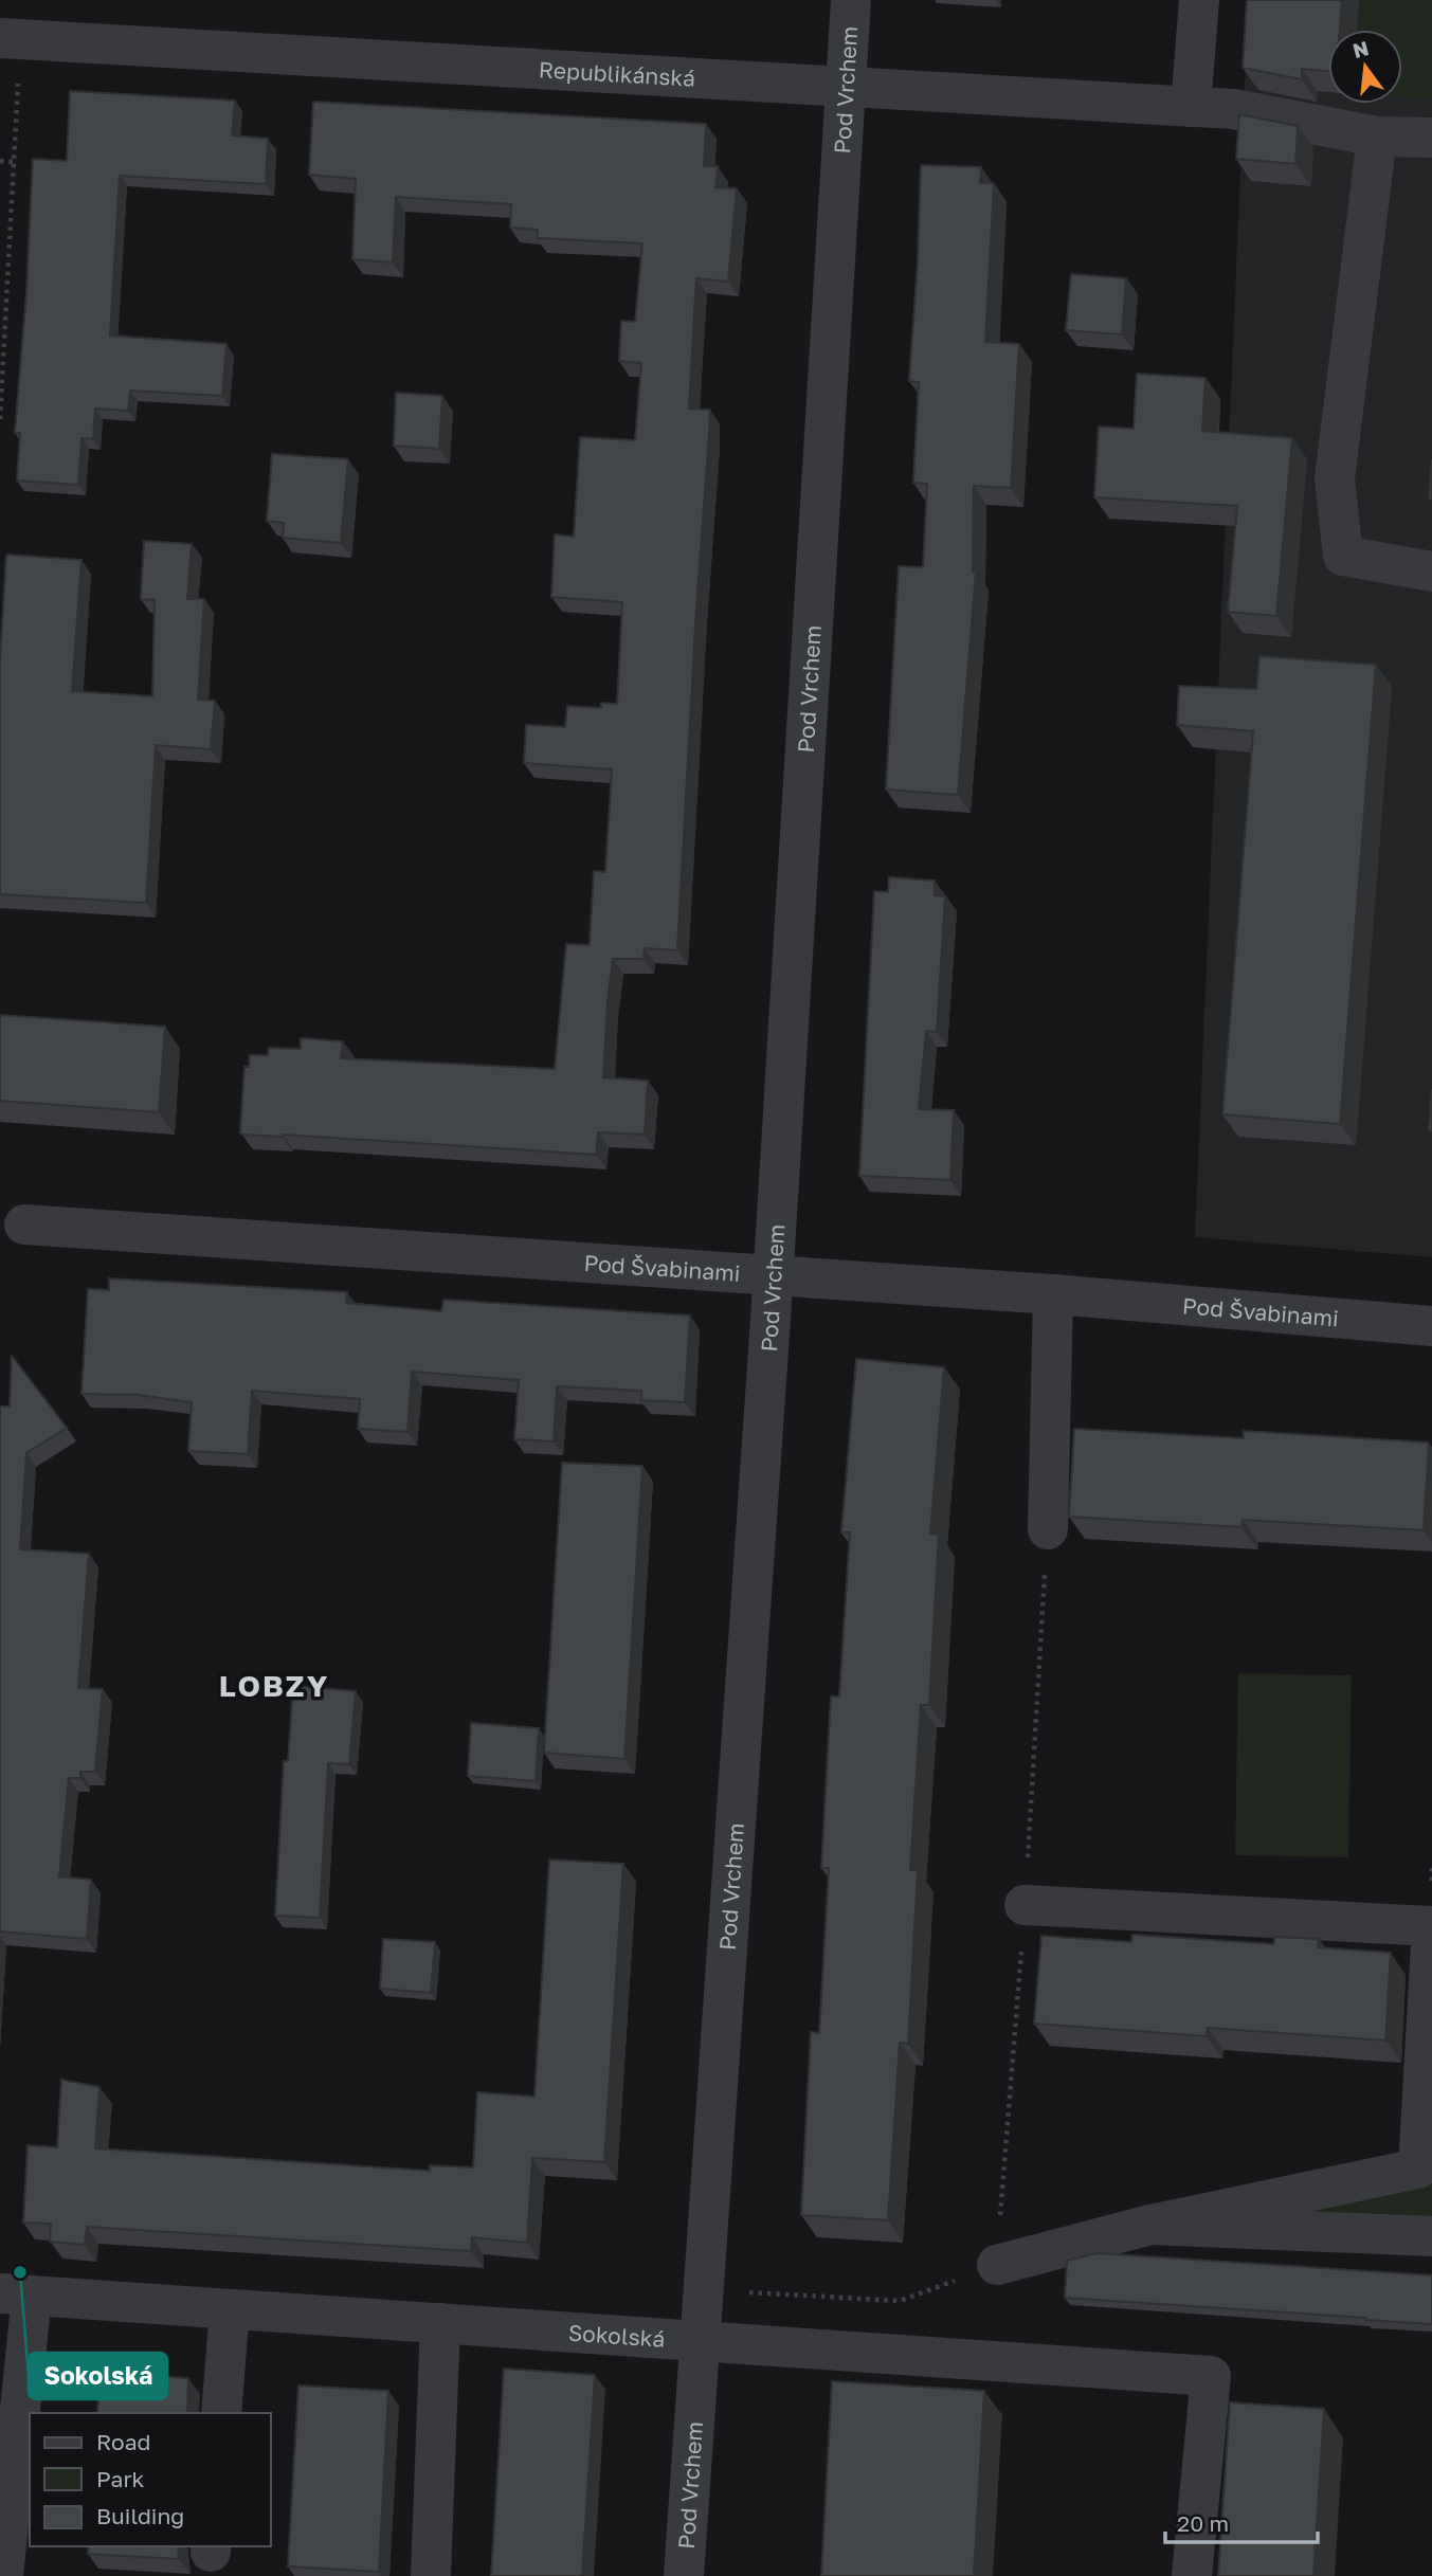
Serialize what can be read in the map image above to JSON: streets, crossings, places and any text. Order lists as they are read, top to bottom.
{
  "streets": {
    "street": [
      "Republikánská",
      "Pod Vrchem",
      "Pod Švabinami",
      "Sokolská"
    ]
  },
  "crossings": [
    ["Republikánská", "Pod Vrchem"],
    ["Pod Vrchem", "Pod Švabinami"],
    ["Pod Vrchem", "Sokolská"]
  ],
  "districts": ["LOBZY"],
  "places": ["Sokolská"],
  "legend": ["Road", "Park", "Building"],
  "scale_bar": "20 m",
  "north": "top"
}
